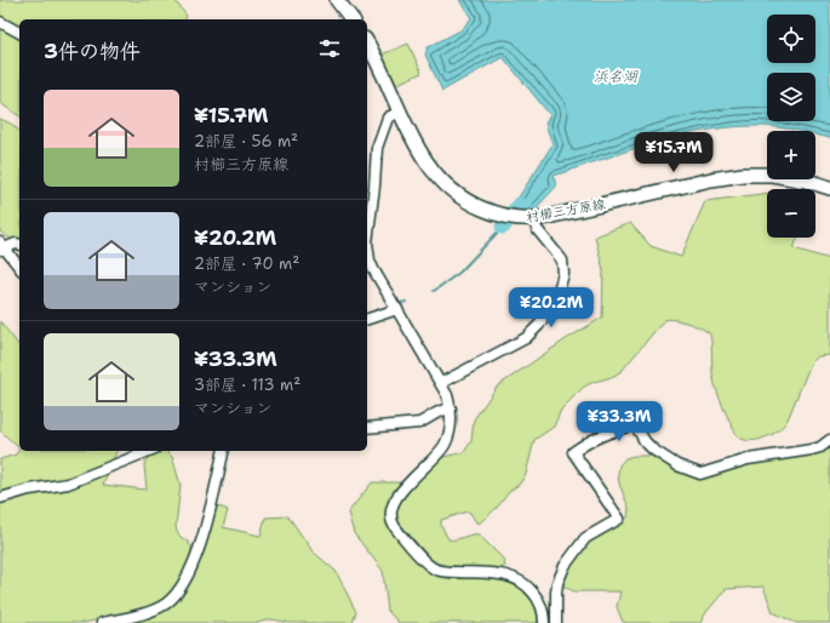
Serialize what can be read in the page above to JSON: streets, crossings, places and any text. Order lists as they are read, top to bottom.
{
  "streets": {
    "main road": ["村櫛三方原線"]
  },
  "water": ["浜名湖"],
  "page": {
    "map_buttons": ["+", "−"],
    "heading": "3件の物件",
    "list": [
      {
        "name": "¥15.7M",
        "note": "2部屋 · 56 m² · 村櫛三方原線"
      },
      {
        "name": "¥20.2M",
        "note": "2部屋 · 70 m² · マンション"
      },
      {
        "name": "¥33.3M",
        "note": "3部屋 · 113 m² · マンション"
      }
    ],
    "price": ["¥15.7M", "¥20.2M", "¥33.3M"]
  }
}
